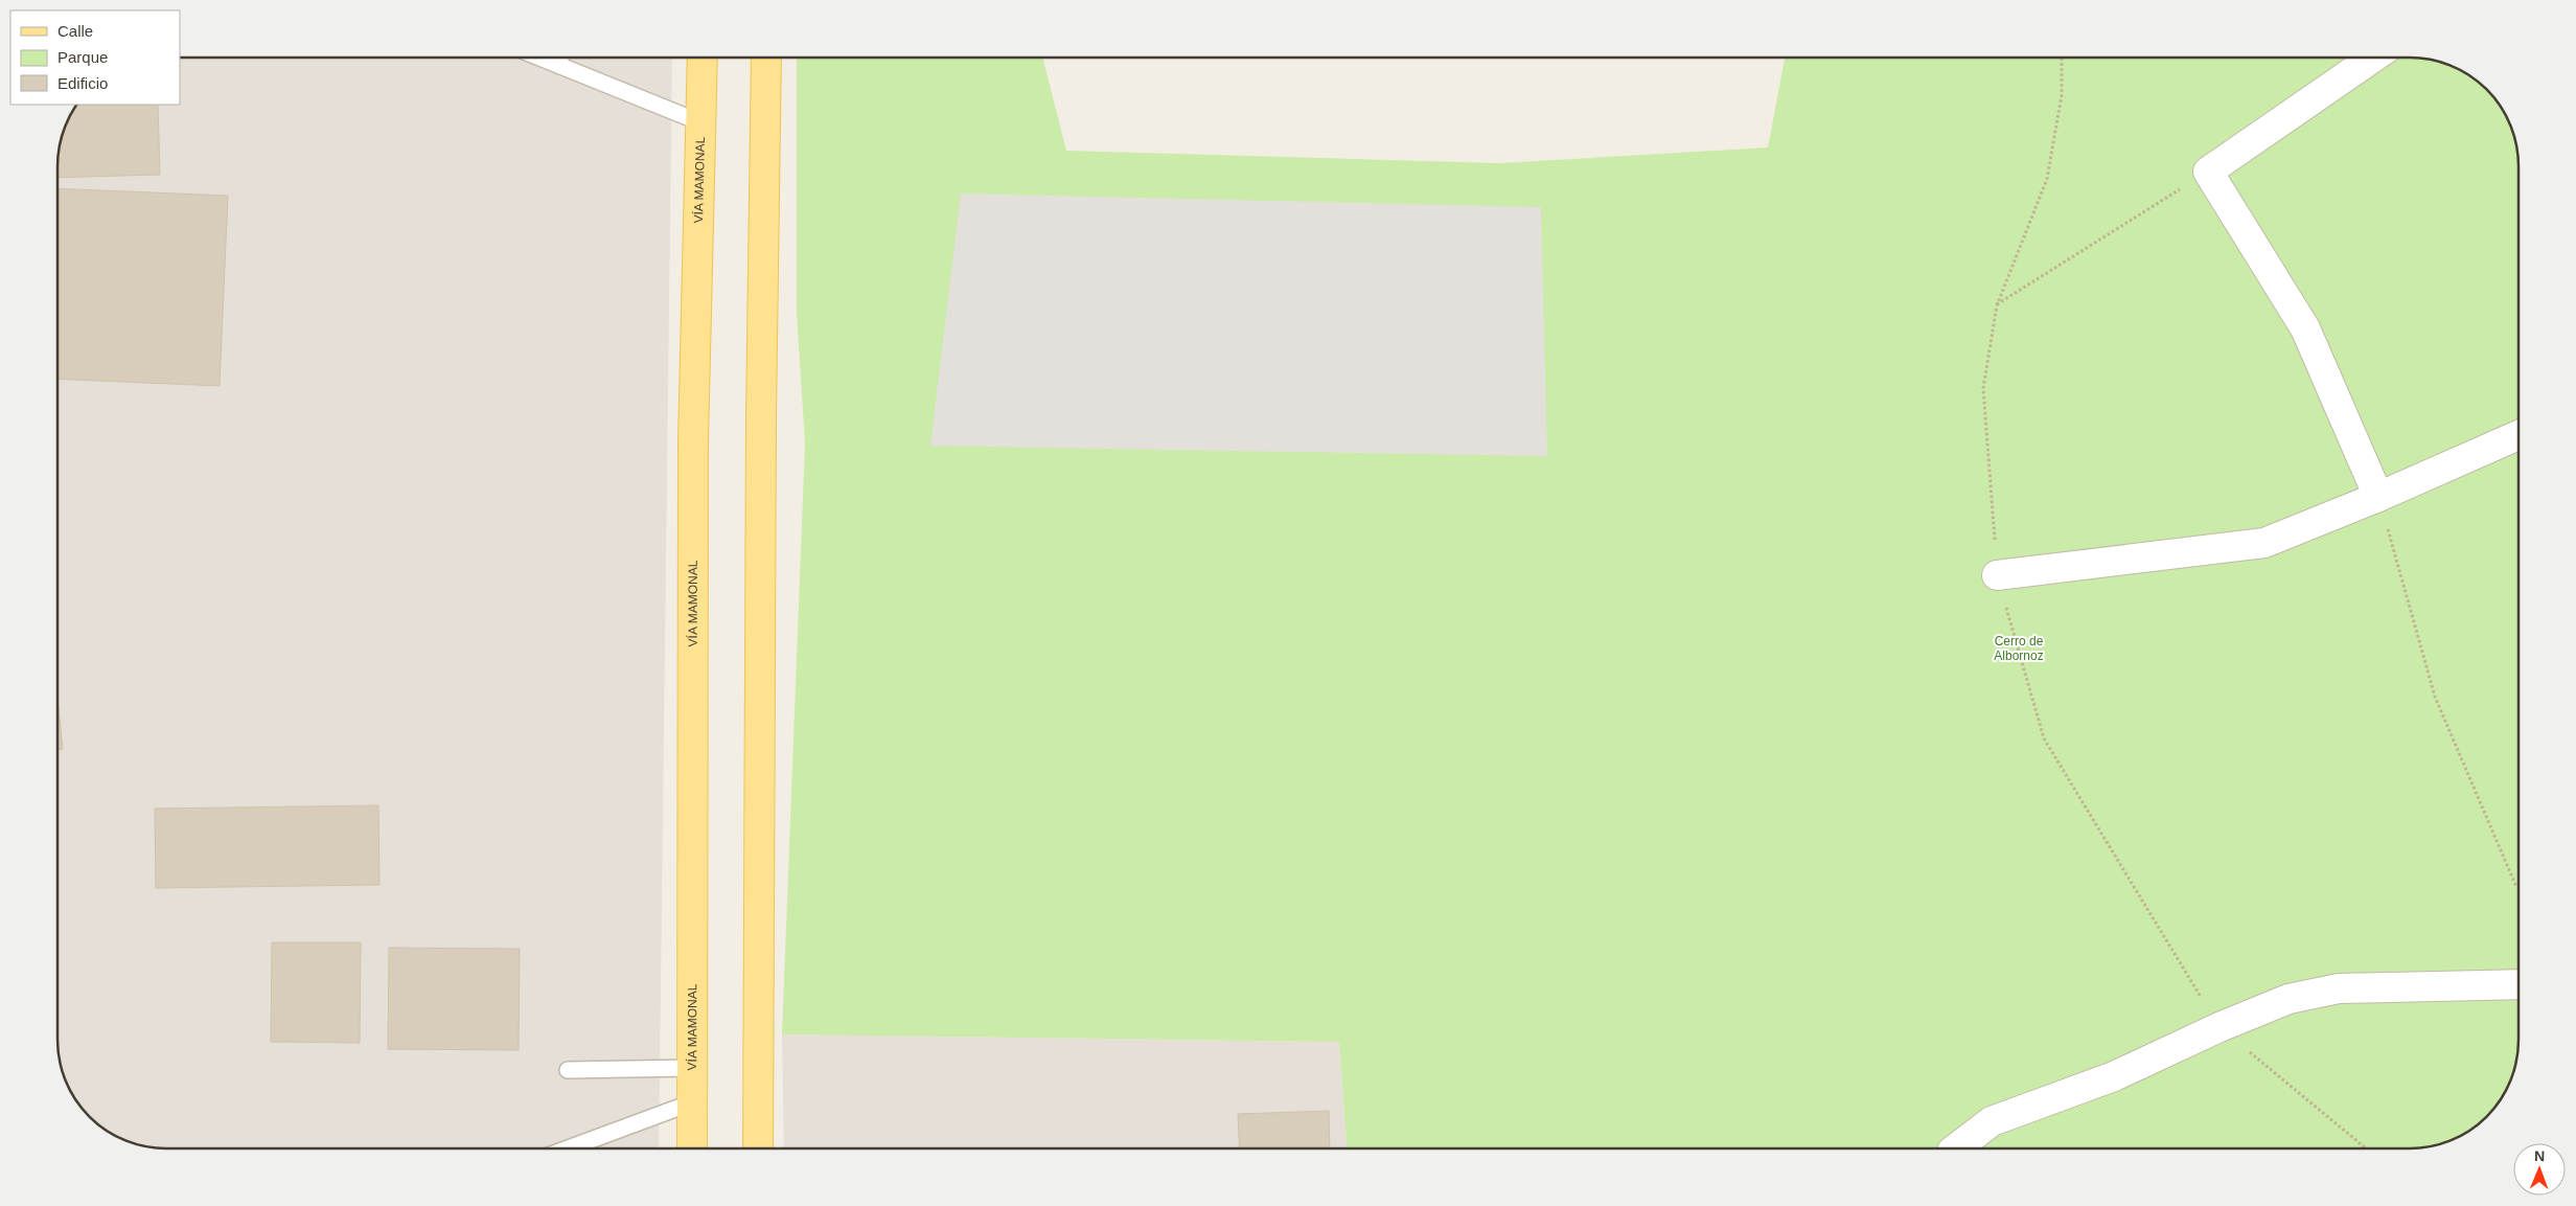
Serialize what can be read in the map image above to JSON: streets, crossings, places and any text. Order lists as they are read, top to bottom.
{
  "streets": {
    "main road": ["VÍA MAMONAL"]
  },
  "parks": ["Cerro de Albornoz"],
  "legend": ["Calle", "Parque", "Edificio"],
  "north": "top"
}
